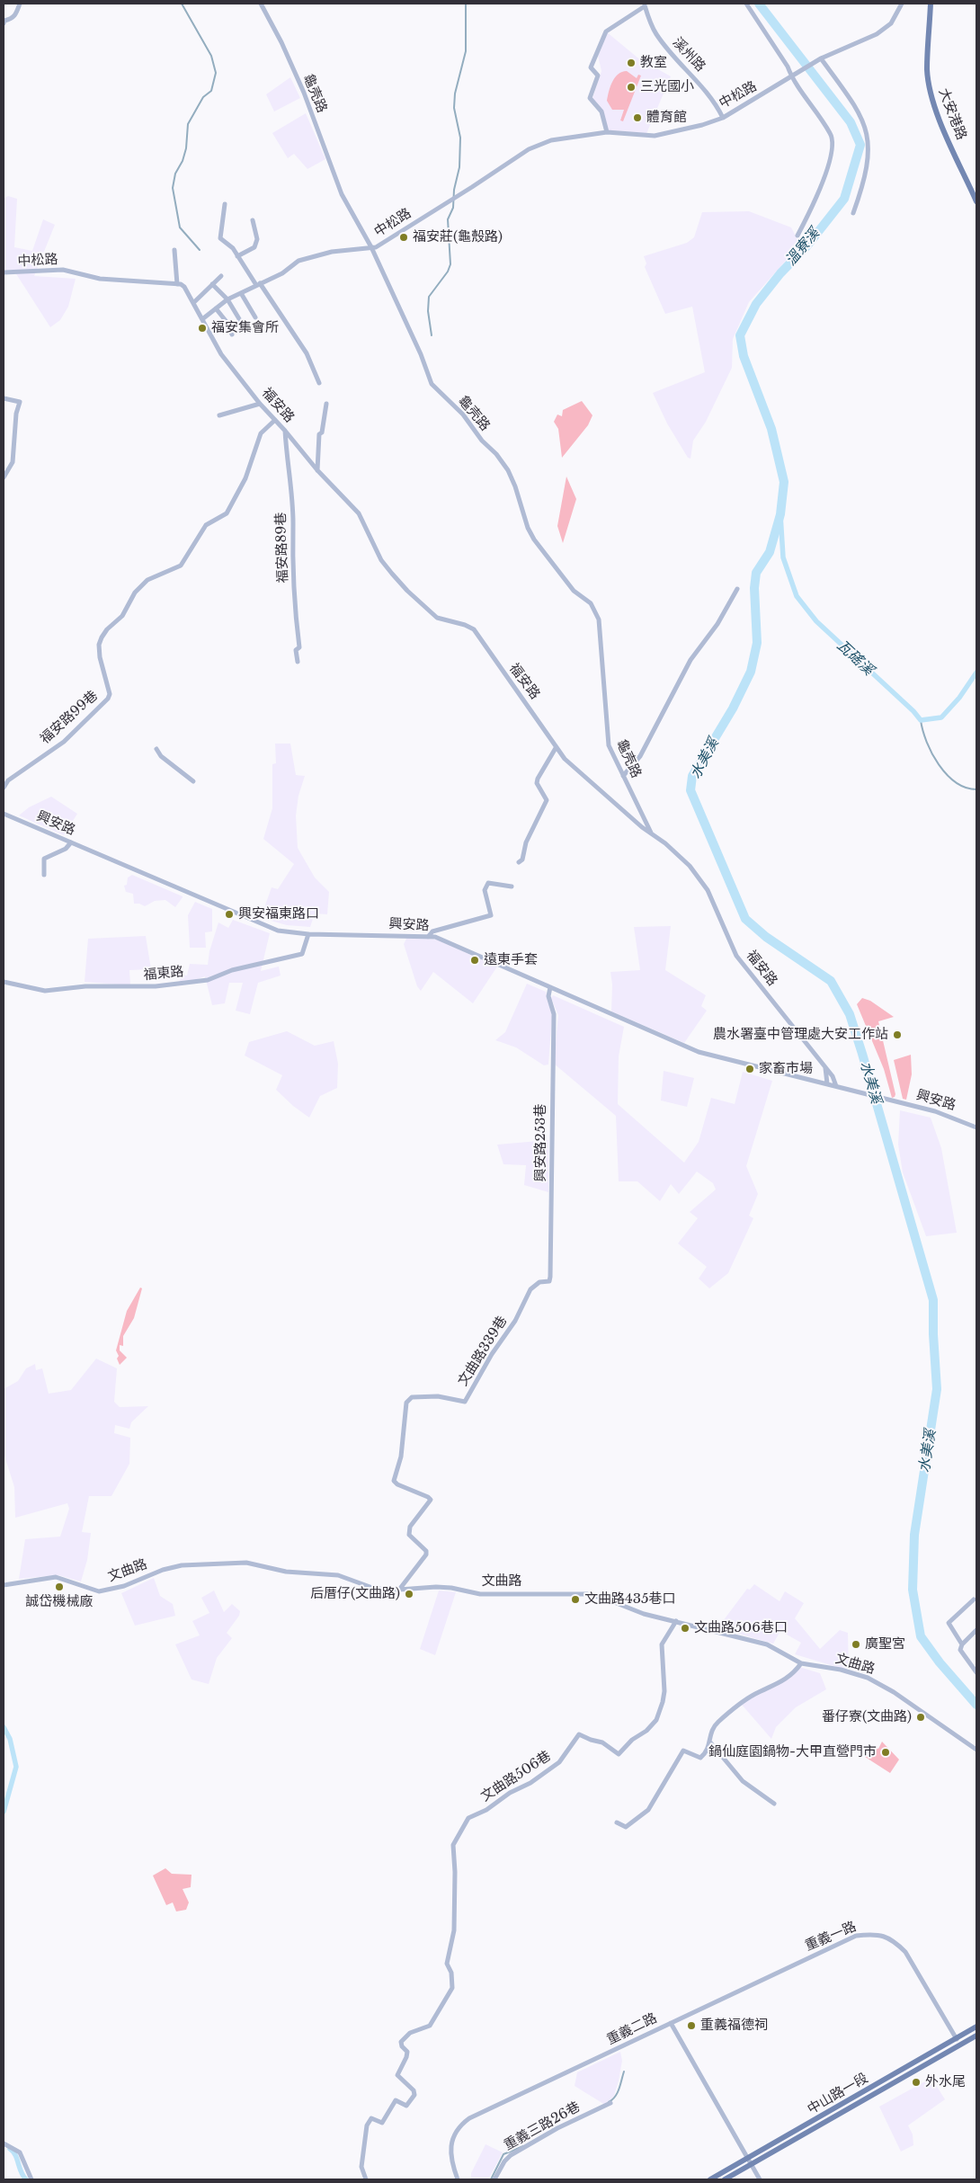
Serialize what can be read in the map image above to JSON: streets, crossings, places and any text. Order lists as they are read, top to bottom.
{
  "streets": {
    "main road": ["大安港路", "中山路一段"],
    "street": [
      "溪州路",
      "龜壳路",
      "中松路",
      "福安路",
      "福安路89巷",
      "福安路99巷",
      "興安路",
      "福東路",
      "興安路253巷",
      "文曲路339巷",
      "文曲路",
      "文曲路506巷",
      "重義一路",
      "重義二路",
      "重義三路26巷"
    ]
  },
  "crossings": [
    ["溪州路", "中松路"],
    ["龜壳路", "中松路"],
    ["龜壳路", "福安路"],
    ["中松路", "福安路"],
    ["福安路", "福安路89巷"],
    ["福安路", "福安路99巷"],
    ["福安路", "興安路"],
    ["興安路", "福東路"],
    ["興安路", "興安路253巷"],
    ["興安路253巷", "文曲路339巷"],
    ["文曲路339巷", "文曲路"],
    ["文曲路", "文曲路506巷"],
    ["重義一路", "重義二路"],
    ["重義一路", "中山路一段"],
    ["重義二路", "中山路一段"]
  ],
  "water": ["溫寮溪", "瓦磘溪", "水美溪"],
  "places": [
    "教室",
    "三光國小",
    "體育館",
    "福安莊(龜殼路)",
    "福安集會所",
    "興安福東路口",
    "遠東手套",
    "農水署臺中管理處大安工作站",
    "家畜市場",
    "誠岱機械廠",
    "后厝仔(文曲路)",
    "文曲路435巷口",
    "文曲路506巷口",
    "廣聖宮",
    "番仔寮(文曲路)",
    "鍋仙庭園鍋物-大甲直營門市",
    "重義福德祠",
    "外水尾"
  ]
}
